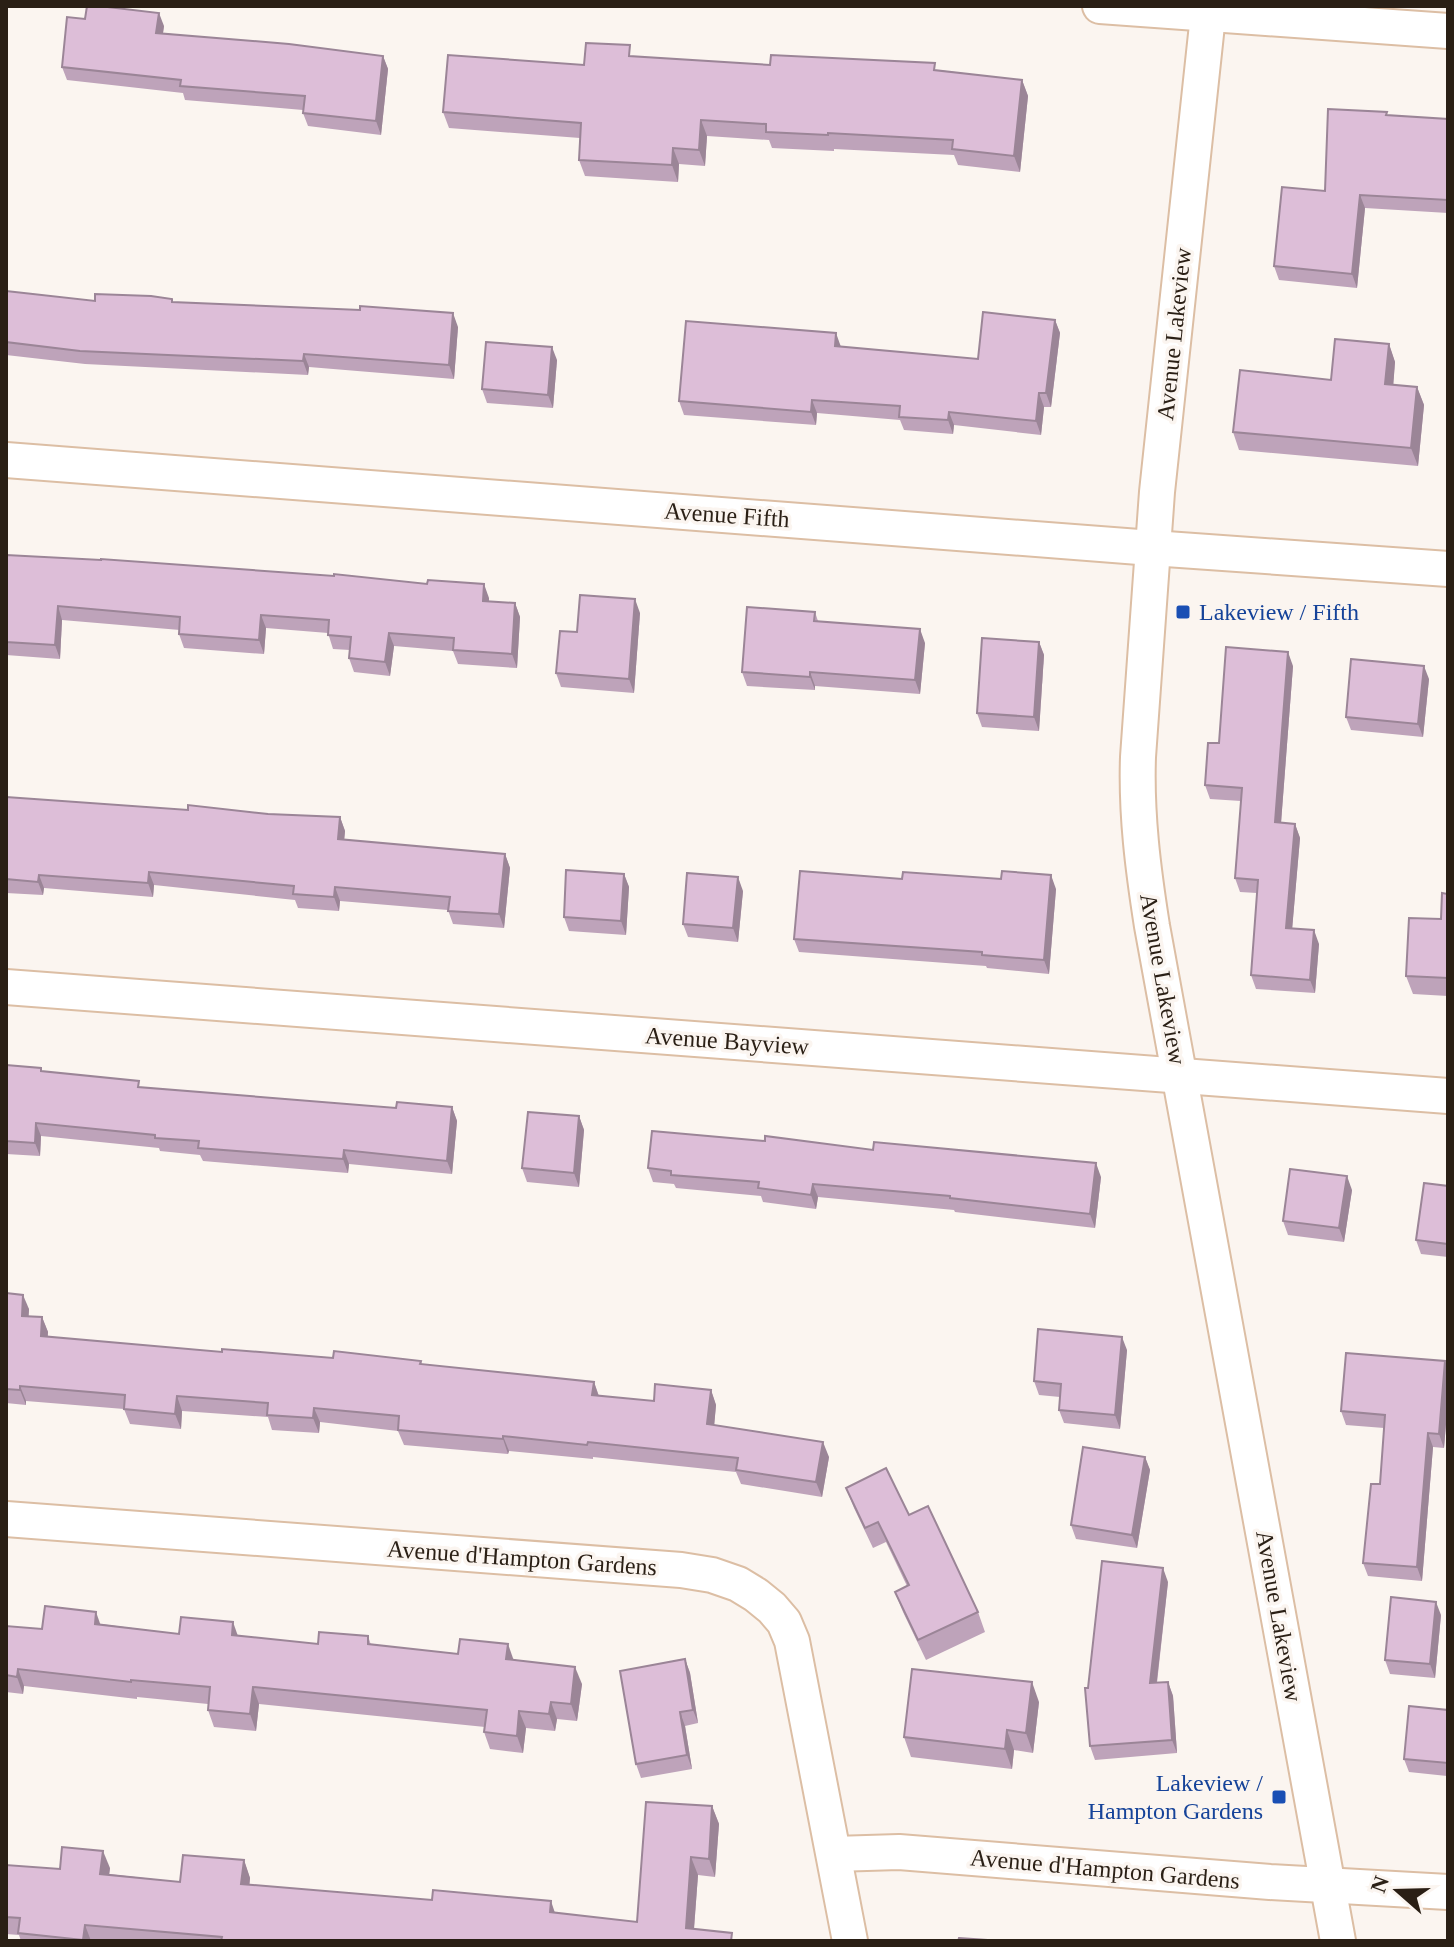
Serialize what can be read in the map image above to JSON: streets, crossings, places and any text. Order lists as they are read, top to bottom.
{
  "streets": {
    "street": [
      "Avenue Lakeview",
      "Avenue Fifth",
      "Avenue Bayview",
      "Avenue d'Hampton Gardens"
    ]
  },
  "crossings": [
    ["Avenue Lakeview", "Avenue Fifth"],
    ["Avenue Lakeview", "Avenue Bayview"],
    ["Avenue Lakeview", "Avenue d'Hampton Gardens"]
  ],
  "places": {
    "transit": ["Lakeview / Fifth", "Lakeview / Hampton Gardens"]
  },
  "north": "left"
}
